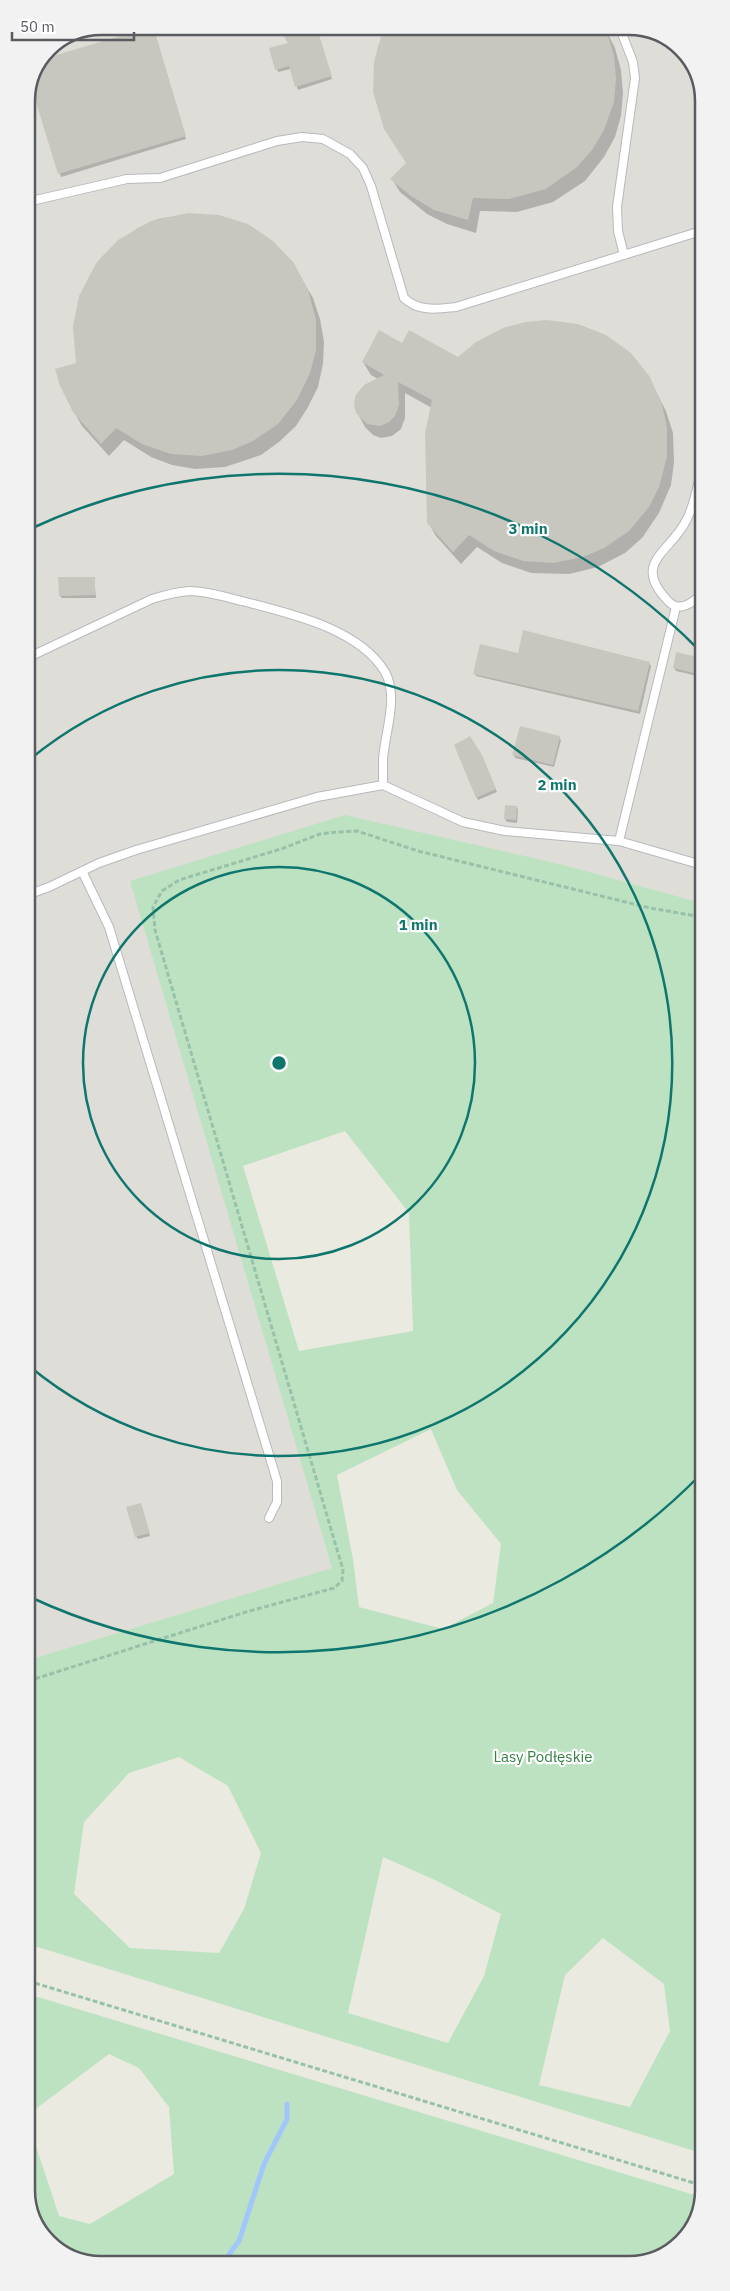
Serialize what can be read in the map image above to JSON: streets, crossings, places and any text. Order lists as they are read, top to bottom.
{
  "parks": ["Lasy Podłęskie"],
  "scale_bar": "50 m",
  "rings": ["3 min", "2 min", "1 min"]
}
